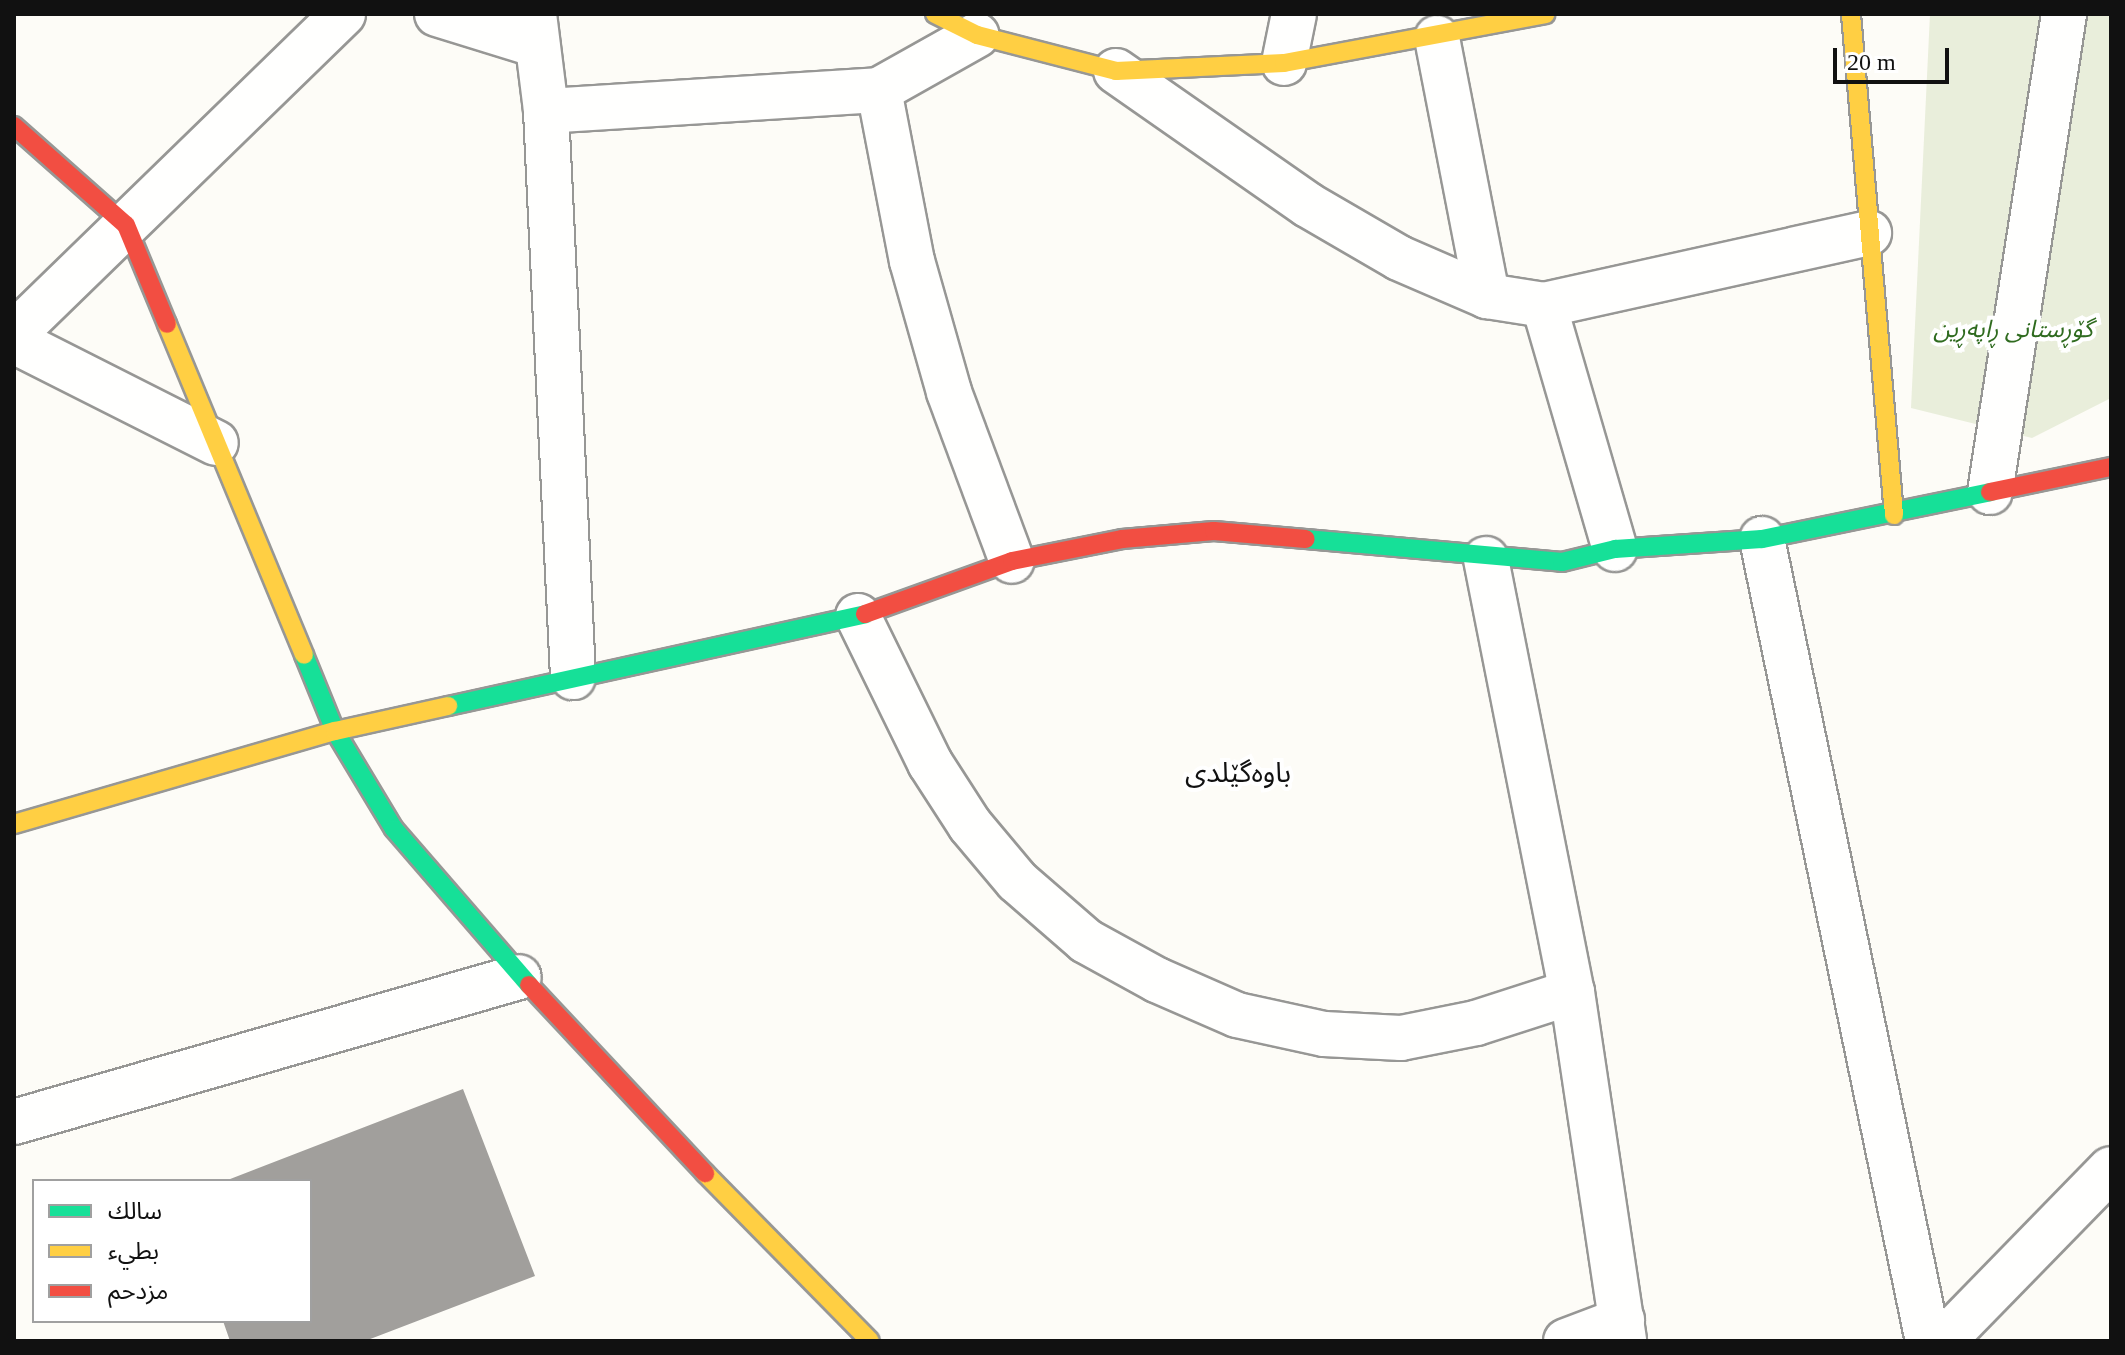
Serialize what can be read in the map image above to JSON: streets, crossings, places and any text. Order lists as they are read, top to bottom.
{
  "districts": ["باوەگێلدی"],
  "parks": ["گۆڕستانی ڕاپەڕین"],
  "legend": ["سالك", "بطيء", "مزدحم"],
  "scale_bar": "20 m"
}
